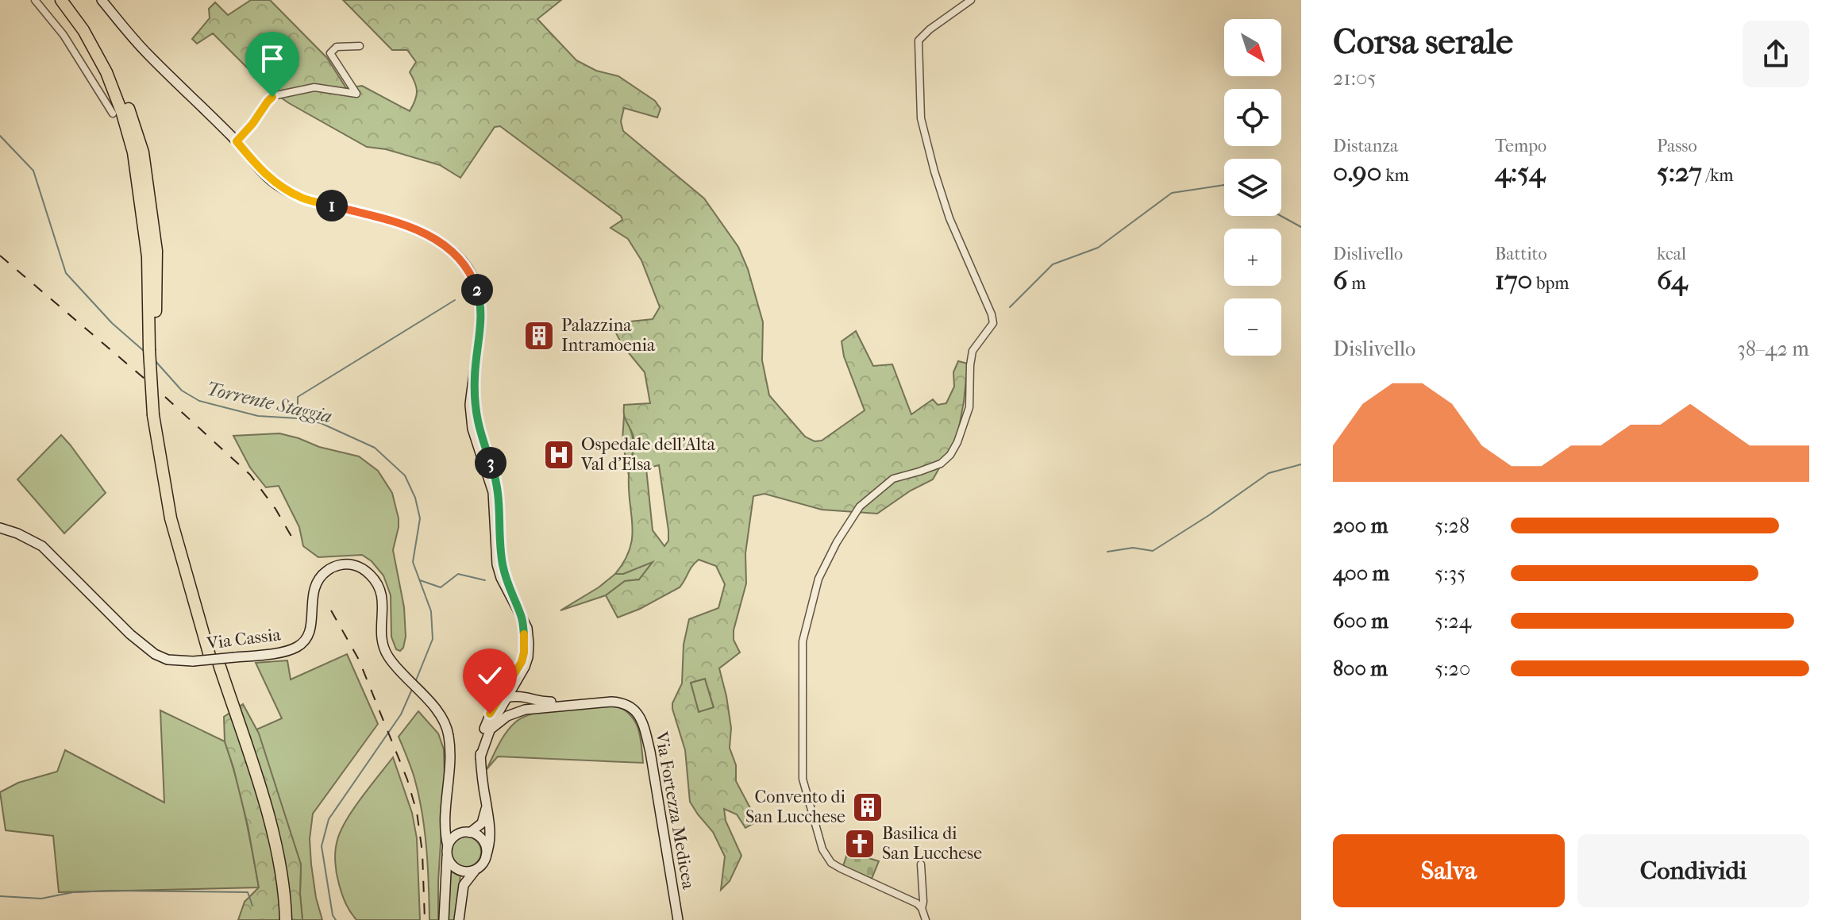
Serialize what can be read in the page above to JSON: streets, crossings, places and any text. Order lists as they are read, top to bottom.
{
  "streets": {
    "main road": ["Via Cassia", "Via Fortezza Medicea"]
  },
  "water": ["Torrente Staggia"],
  "places": {
    "building": ["Palazzina Intramoenia", "Convento di San Lucchese"],
    "hospital": ["Ospedale dell'Alta Val d'Elsa"],
    "church": ["Basilica di San Lucchese"]
  },
  "north": "bottom right",
  "page": {
    "heading": ["Corsa serale", "21:05"],
    "map_buttons": ["+", "−"],
    "stats": [
      ["Distanza", "0.90 km"],
      ["Tempo", "4:54"],
      ["Passo", "5:27 /km"],
      ["Dislivello", "6 m"],
      ["Battito", "170 bpm"],
      ["kcal", "64"]
    ],
    "pins": ["1", "2", "3"],
    "chart": ["Dislivello", "38–42 m"],
    "list": [
      {
        "name": "200 m",
        "note": "5:28"
      },
      {
        "name": "400 m",
        "note": "5:35"
      },
      {
        "name": "600 m",
        "note": "5:24"
      },
      {
        "name": "800 m",
        "note": "5:20"
      }
    ],
    "buttons": ["Salva", "Condividi"]
  }
}
